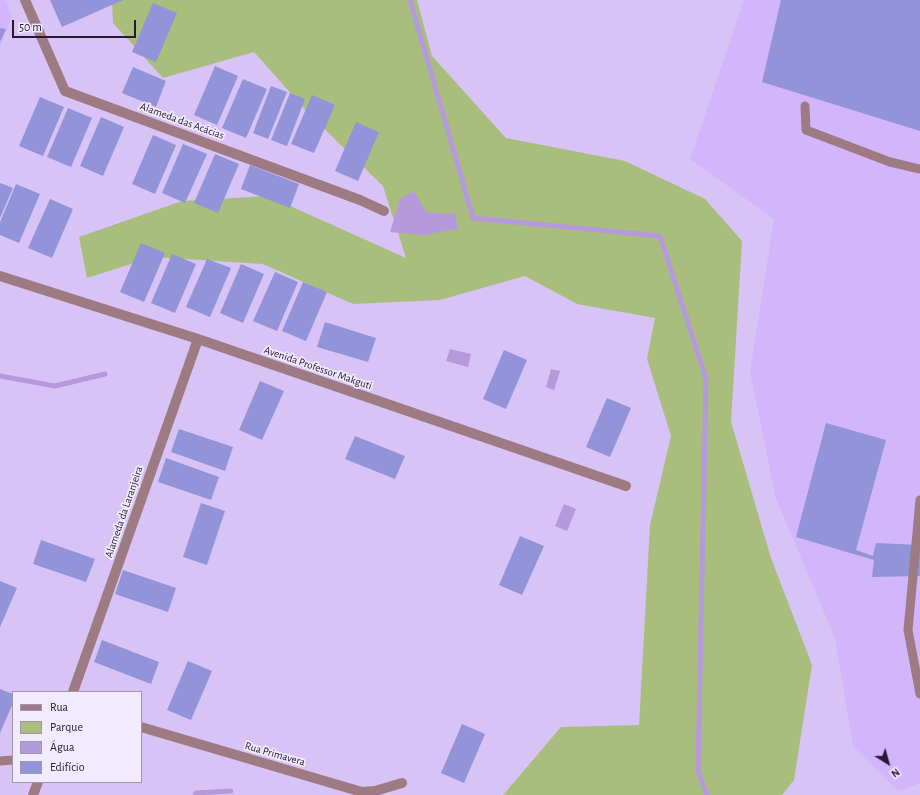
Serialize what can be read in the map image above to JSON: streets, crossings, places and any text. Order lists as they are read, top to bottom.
{
  "streets": {
    "street": [
      "Alameda das Acácias",
      "Avenida Professor Makguti",
      "Alameda da Laranjeira",
      "Rua Primavera"
    ]
  },
  "crossings": [
    ["Avenida Professor Makguti", "Alameda da Laranjeira"]
  ],
  "legend": [
    "Rua",
    "Parque",
    "Água",
    "Edifício"
  ],
  "scale_bar": "50 m",
  "north": "bottom right"
}
